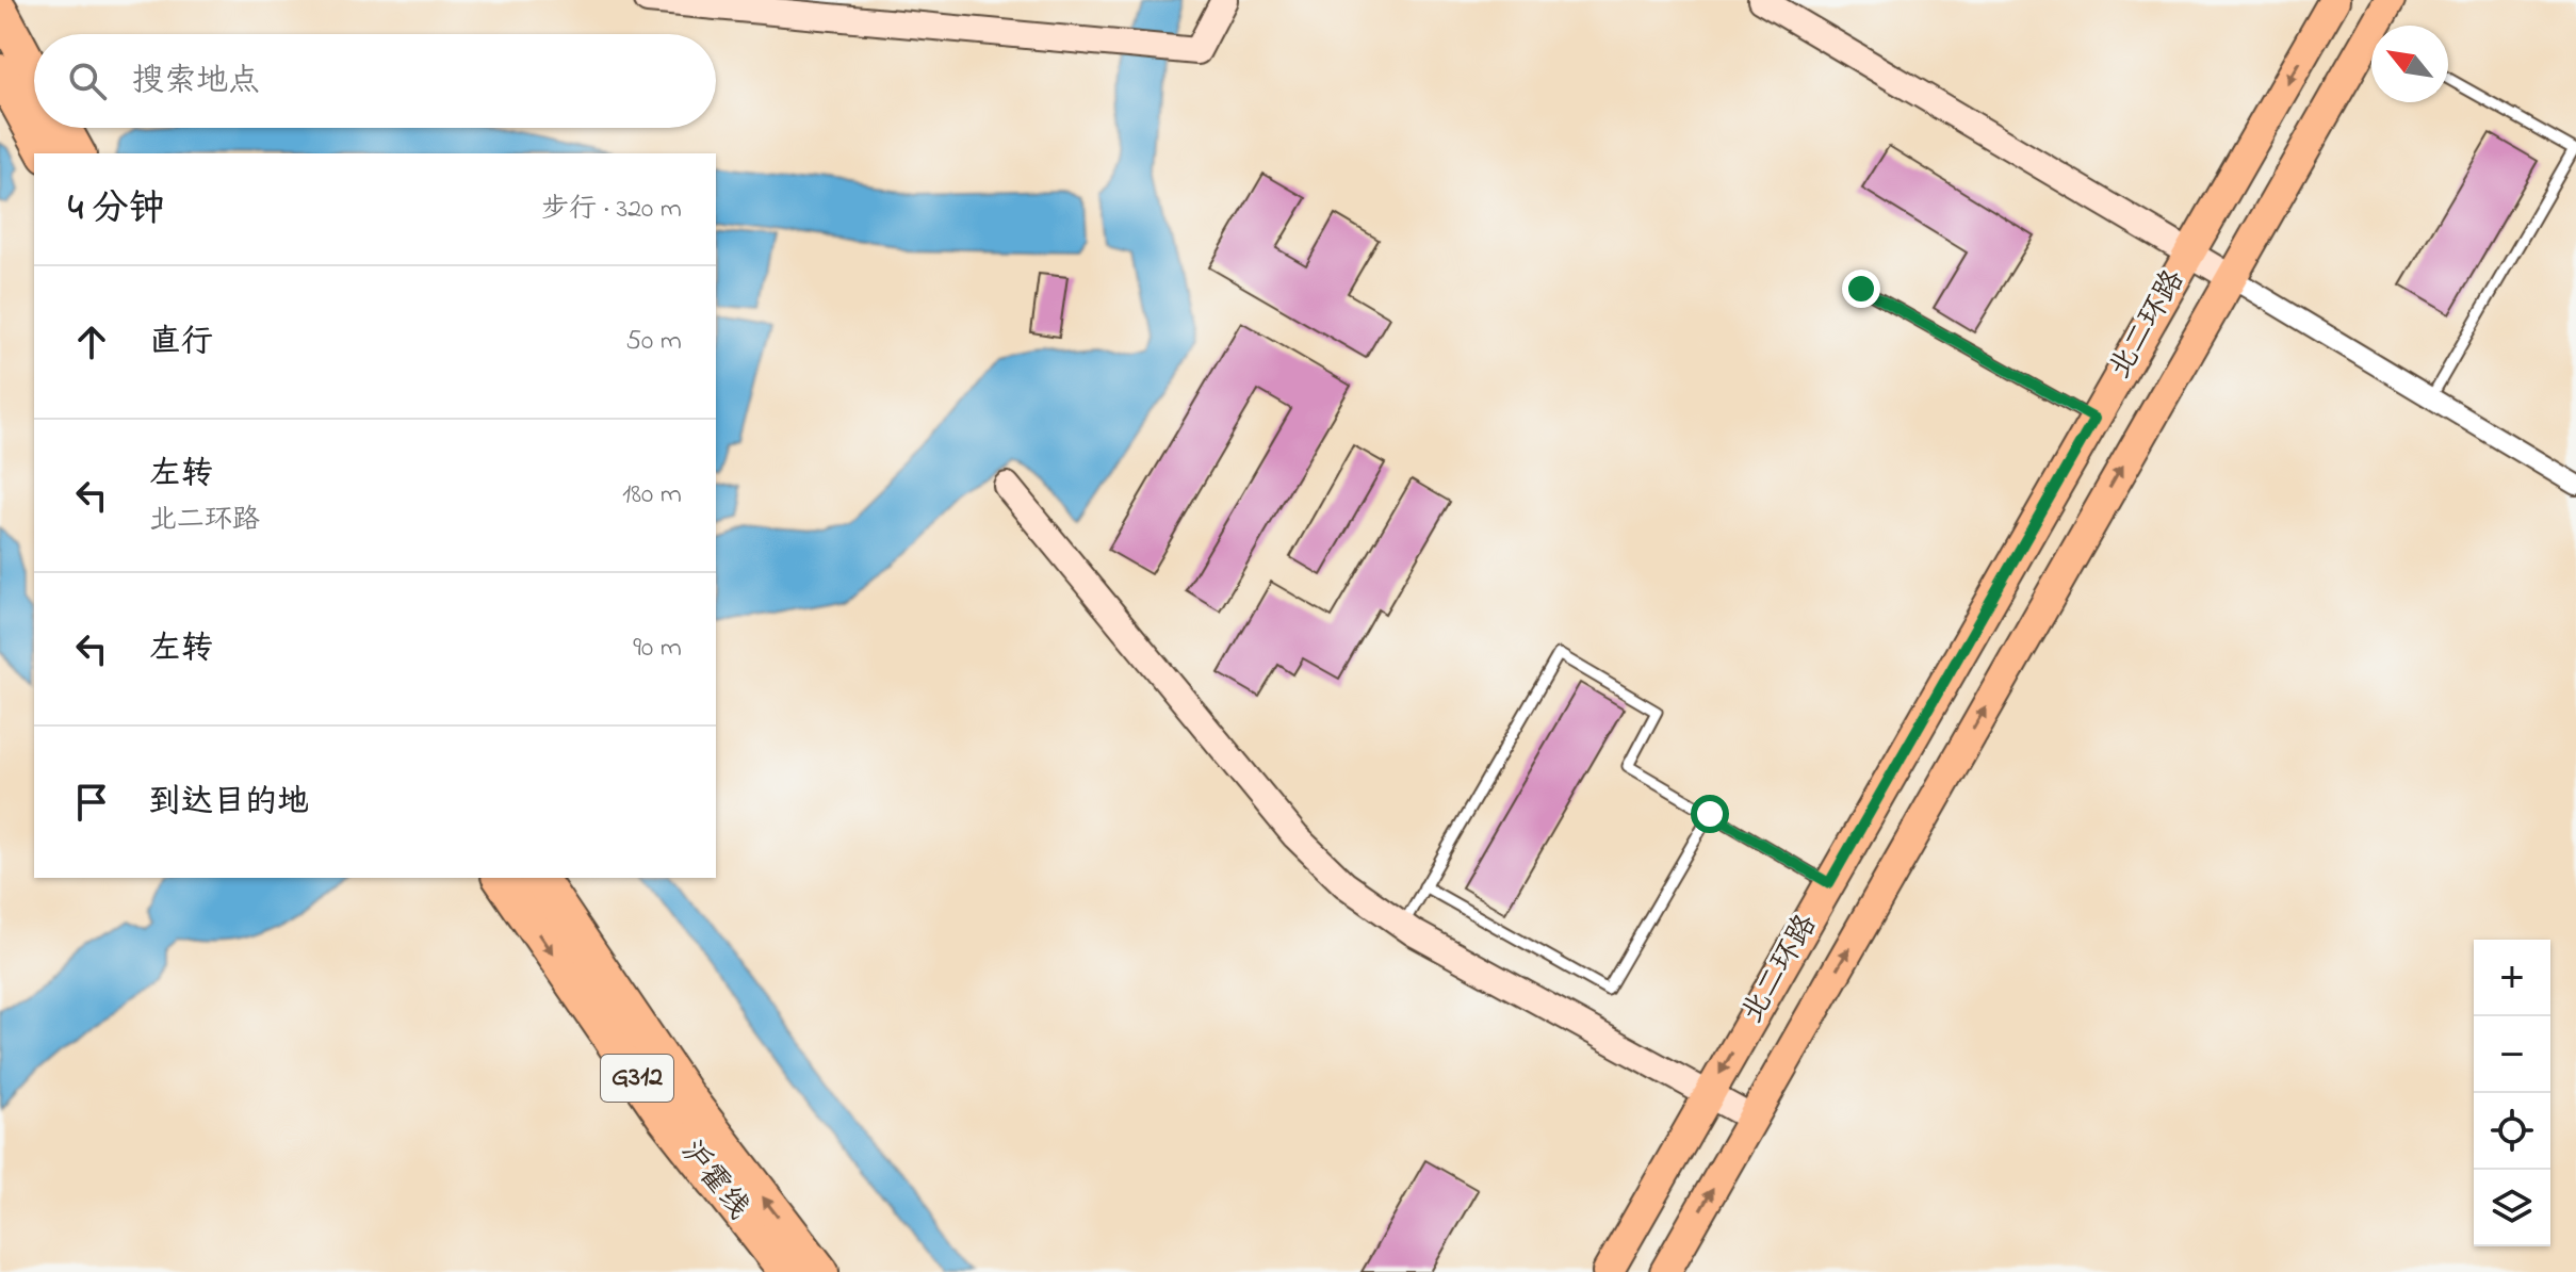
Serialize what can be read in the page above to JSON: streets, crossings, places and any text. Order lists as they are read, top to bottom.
{
  "streets": {
    "highway": ["G312", "沪霍线"],
    "main road": ["北二环路"]
  },
  "north": "top left",
  "page": {
    "search": "搜索地点",
    "heading": ["4 分钟", "步行 · 320 m"],
    "list": [
      ["直行", "50 m"],
      ["左转", "北二环路", "180 m"],
      ["左转", "90 m"],
      "到达目的地"
    ],
    "map_buttons": ["+", "−"]
  }
}
